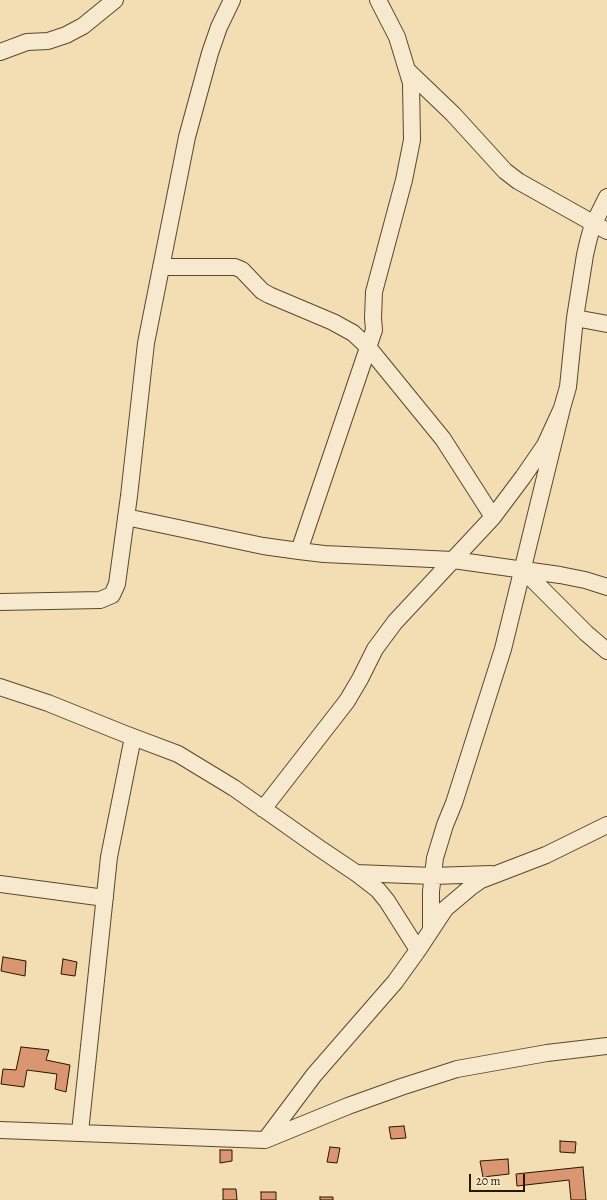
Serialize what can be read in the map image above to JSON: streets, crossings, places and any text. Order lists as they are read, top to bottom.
{
  "scale_bar": "20 m"
}
